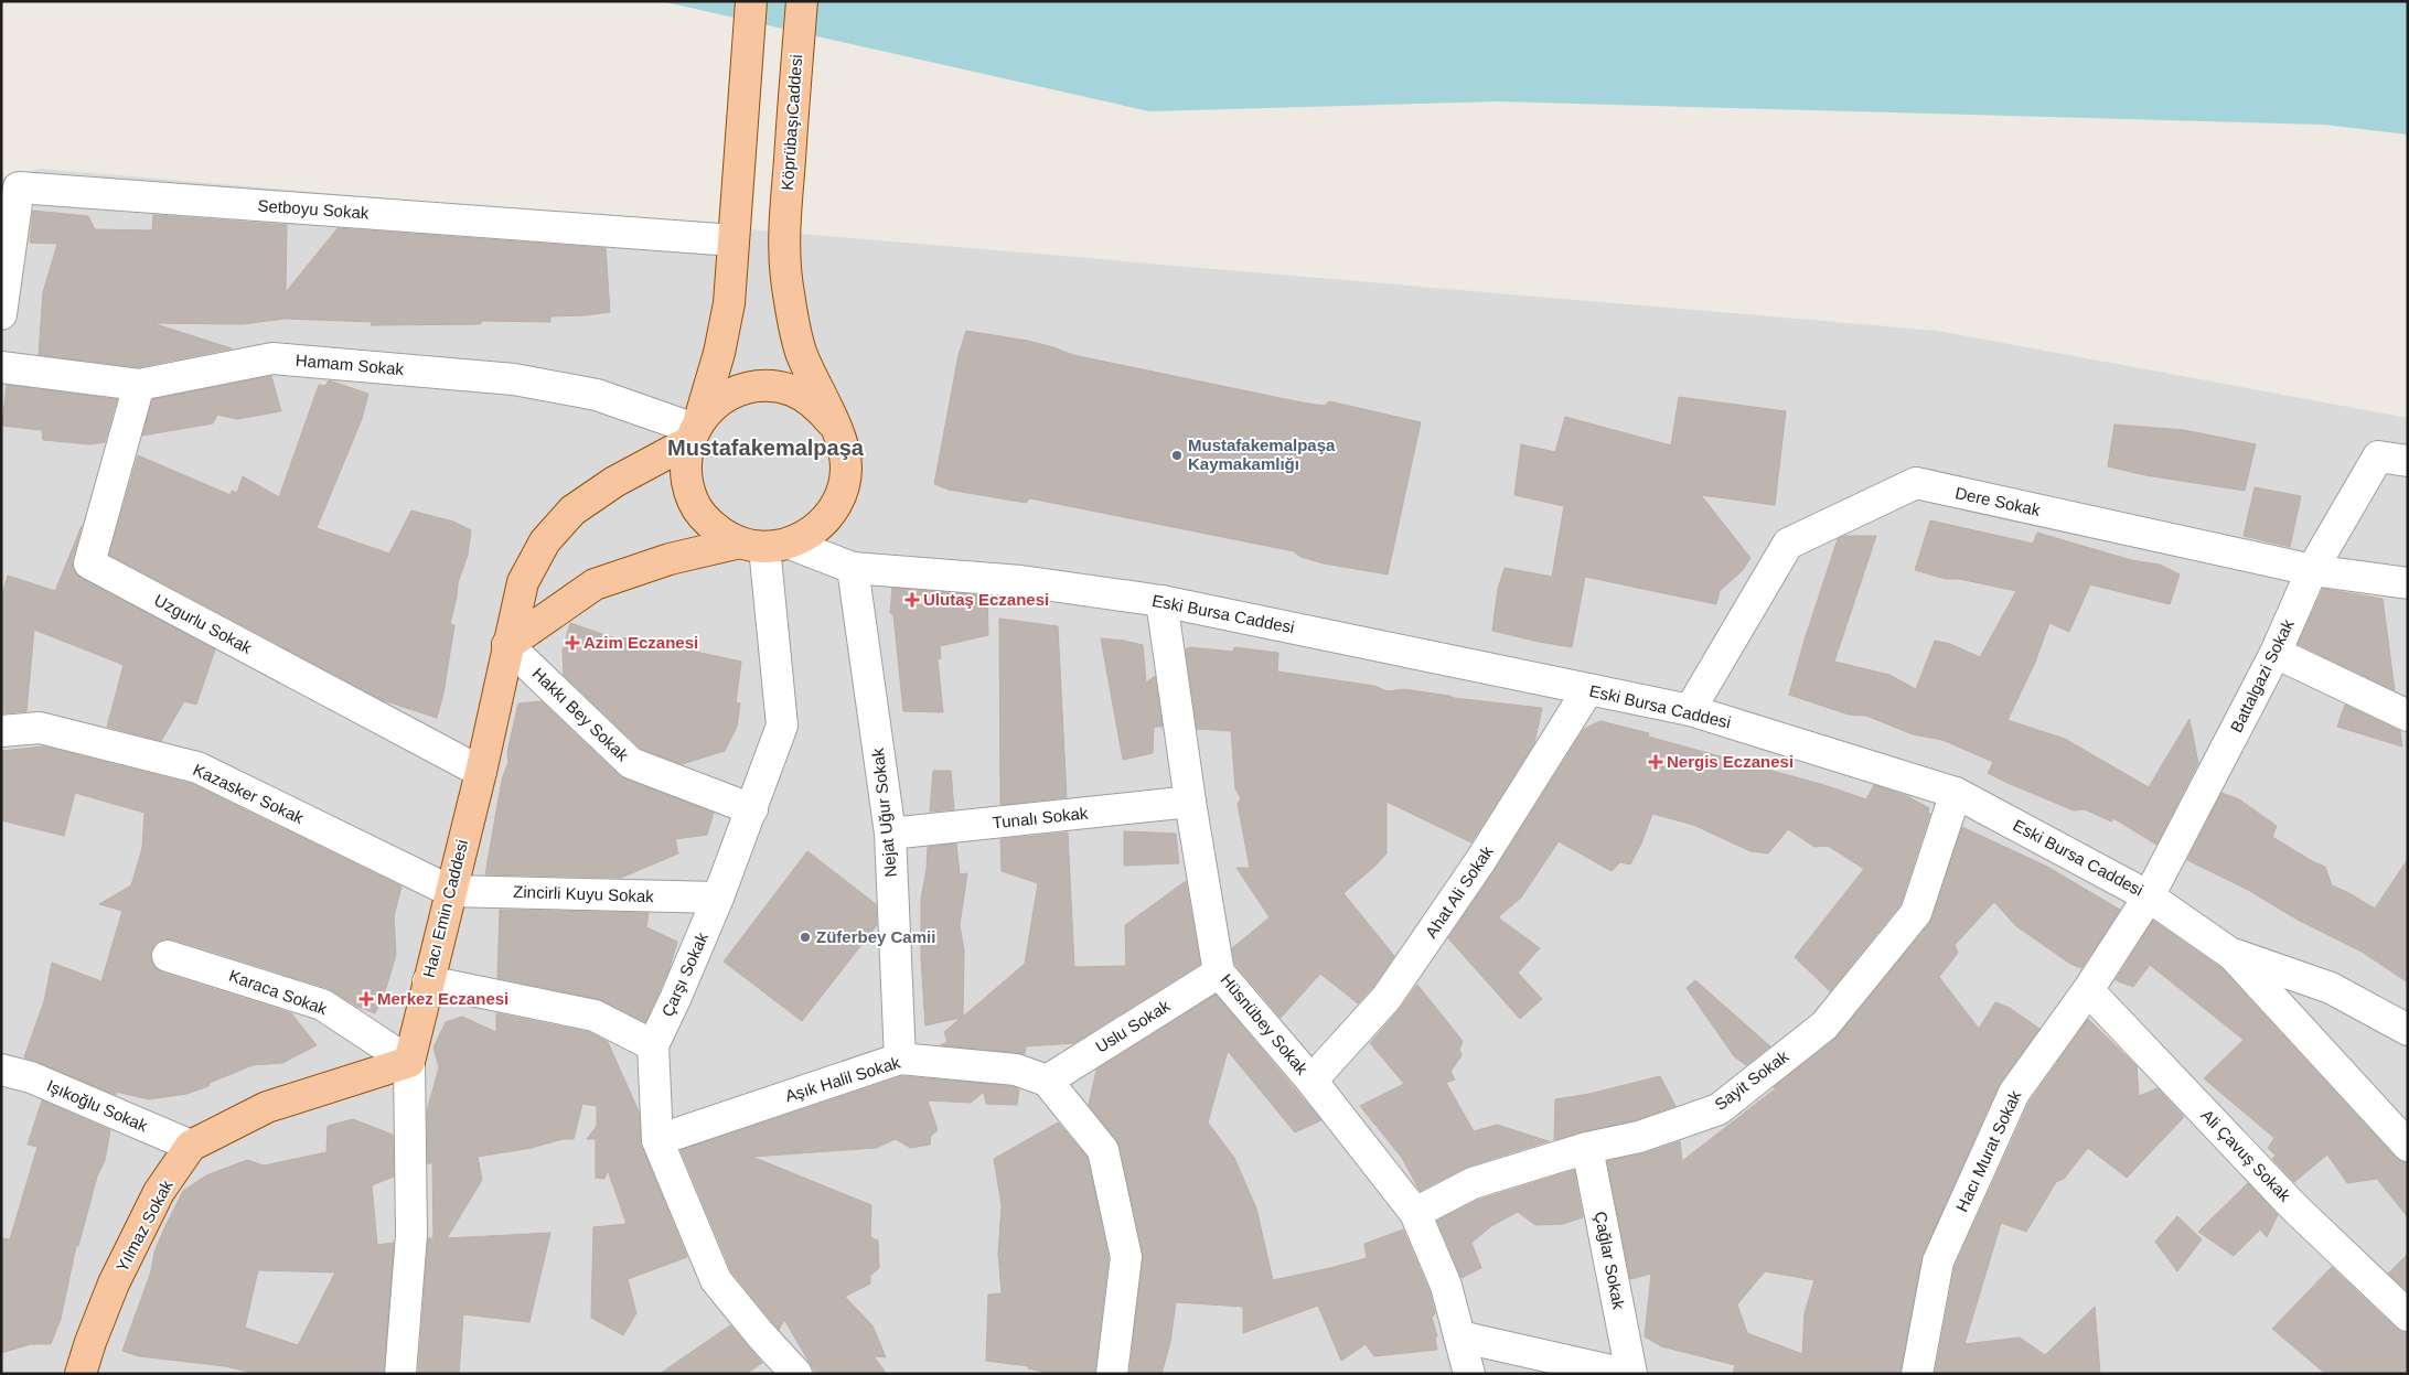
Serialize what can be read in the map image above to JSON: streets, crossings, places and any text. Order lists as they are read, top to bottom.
{
  "streets": {
    "main road": ["KöprübaşıCaddesi", "Hacı Emin Caddesi", "Yılmaz Sokak"],
    "street": [
      "Setboyu Sokak",
      "Hamam Sokak",
      "Dere Sokak",
      "Eski Bursa Caddesi",
      "Uzgurlu Sokak",
      "Battalgazi Sokak",
      "Hakkı Bey Sokak",
      "Kazasker Sokak",
      "Nejat Uğur Sokak",
      "Tunalı Sokak",
      "Ahat Ali Sokak",
      "Zincirli Kuyu Sokak",
      "Çarşı Sokak",
      "Karaca Sokak",
      "Hüsnübey Sokak",
      "Uslu Sokak",
      "Aşık Halil Sokak",
      "Sayit Sokak",
      "Işıkoğlu Sokak",
      "Hacı Murat Sokak",
      "Ali Çavuş Sokak",
      "Çağlar Sokak"
    ]
  },
  "crossings": [
    ["KöprübaşıCaddesi", "Hamam Sokak"],
    ["KöprübaşıCaddesi", "Eski Bursa Caddesi"],
    ["KöprübaşıCaddesi", "Hacı Emin Caddesi"],
    ["KöprübaşıCaddesi", "Çarşı Sokak"],
    ["Hamam Sokak", "Eski Bursa Caddesi"],
    ["Hamam Sokak", "Uzgurlu Sokak"],
    ["Hamam Sokak", "Hacı Emin Caddesi"],
    ["Hamam Sokak", "Çarşı Sokak"],
    ["Dere Sokak", "Eski Bursa Caddesi"],
    ["Dere Sokak", "Battalgazi Sokak"],
    ["Eski Bursa Caddesi", "Battalgazi Sokak"],
    ["Eski Bursa Caddesi", "Nejat Uğur Sokak"],
    ["Eski Bursa Caddesi", "Ahat Ali Sokak"],
    ["Eski Bursa Caddesi", "Hacı Emin Caddesi"],
    ["Eski Bursa Caddesi", "Çarşı Sokak"],
    ["Eski Bursa Caddesi", "Hüsnübey Sokak"],
    ["Eski Bursa Caddesi", "Sayit Sokak"],
    ["Eski Bursa Caddesi", "Hacı Murat Sokak"],
    ["Uzgurlu Sokak", "Hacı Emin Caddesi"],
    ["Battalgazi Sokak", "Hacı Murat Sokak"],
    ["Hakkı Bey Sokak", "Hacı Emin Caddesi"],
    ["Hakkı Bey Sokak", "Çarşı Sokak"],
    ["Kazasker Sokak", "Zincirli Kuyu Sokak"],
    ["Kazasker Sokak", "Hacı Emin Caddesi"],
    ["Nejat Uğur Sokak", "Tunalı Sokak"],
    ["Nejat Uğur Sokak", "Aşık Halil Sokak"],
    ["Tunalı Sokak", "Hüsnübey Sokak"],
    ["Ahat Ali Sokak", "Hüsnübey Sokak"],
    ["Zincirli Kuyu Sokak", "Hacı Emin Caddesi"],
    ["Zincirli Kuyu Sokak", "Çarşı Sokak"],
    ["Hacı Emin Caddesi", "Çarşı Sokak"],
    ["Hacı Emin Caddesi", "Karaca Sokak"],
    ["Hacı Emin Caddesi", "Yılmaz Sokak"],
    ["Çarşı Sokak", "Aşık Halil Sokak"],
    ["Karaca Sokak", "Yılmaz Sokak"],
    ["Hüsnübey Sokak", "Uslu Sokak"],
    ["Hüsnübey Sokak", "Sayit Sokak"],
    ["Uslu Sokak", "Aşık Halil Sokak"],
    ["Sayit Sokak", "Çağlar Sokak"],
    ["Işıkoğlu Sokak", "Yılmaz Sokak"],
    ["Hacı Murat Sokak", "Ali Çavuş Sokak"]
  ],
  "districts": ["Mustafakemalpaşa"],
  "places": {
    "other": ["Mustafakemalpaşa Kaymakamlığı", "Züferbey Camii"],
    "health": [
      "Ulutaş Eczanesi",
      "Azim Eczanesi",
      "Nergis Eczanesi",
      "Merkez Eczanesi"
    ]
  }
}
